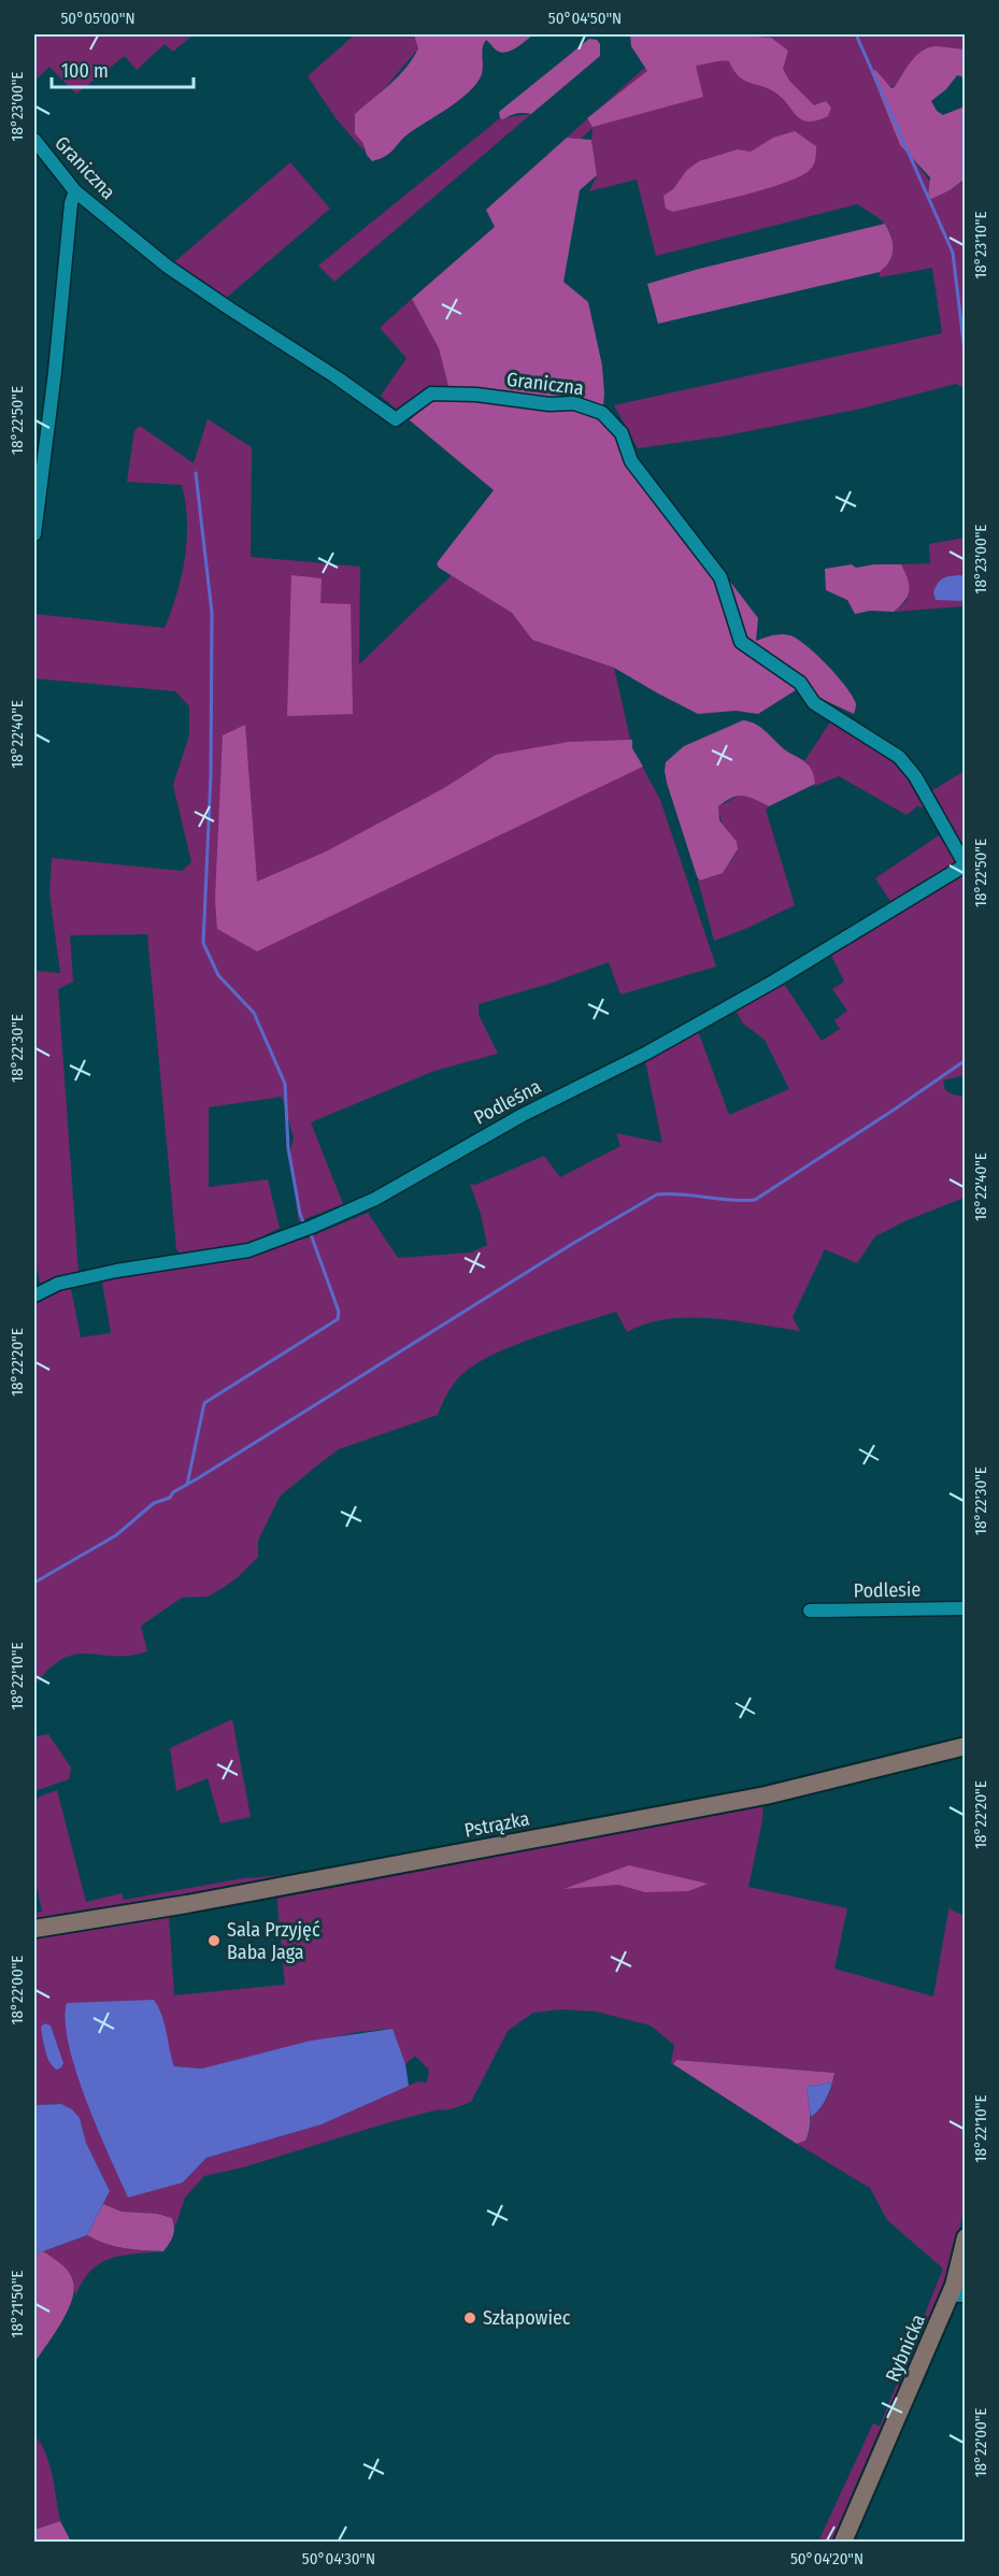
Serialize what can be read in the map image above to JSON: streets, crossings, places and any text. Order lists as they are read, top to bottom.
{
  "streets": {
    "main road": ["Pstrązka", "Rybnicka"],
    "street": ["Graniczna", "Podleśna", "Podlesie"]
  },
  "crossings": [
    ["Graniczna", "Podleśna"]
  ],
  "places": ["Sala Przyjęć Baba Jaga", "Szłapowiec"],
  "scale_bar": "100 m",
  "coordinates": [
    "50°05'00\"N",
    "50°04'50\"N",
    "18°23'00\"E",
    "18°23'10\"E",
    "18°22'50\"E",
    "18°22'40\"E",
    "18°22'30\"E",
    "18°22'20\"E",
    "18°22'10\"E",
    "18°22'00\"E",
    "18°21'50\"E",
    "50°04'30\"N",
    "50°04'20\"N"
  ]
}
